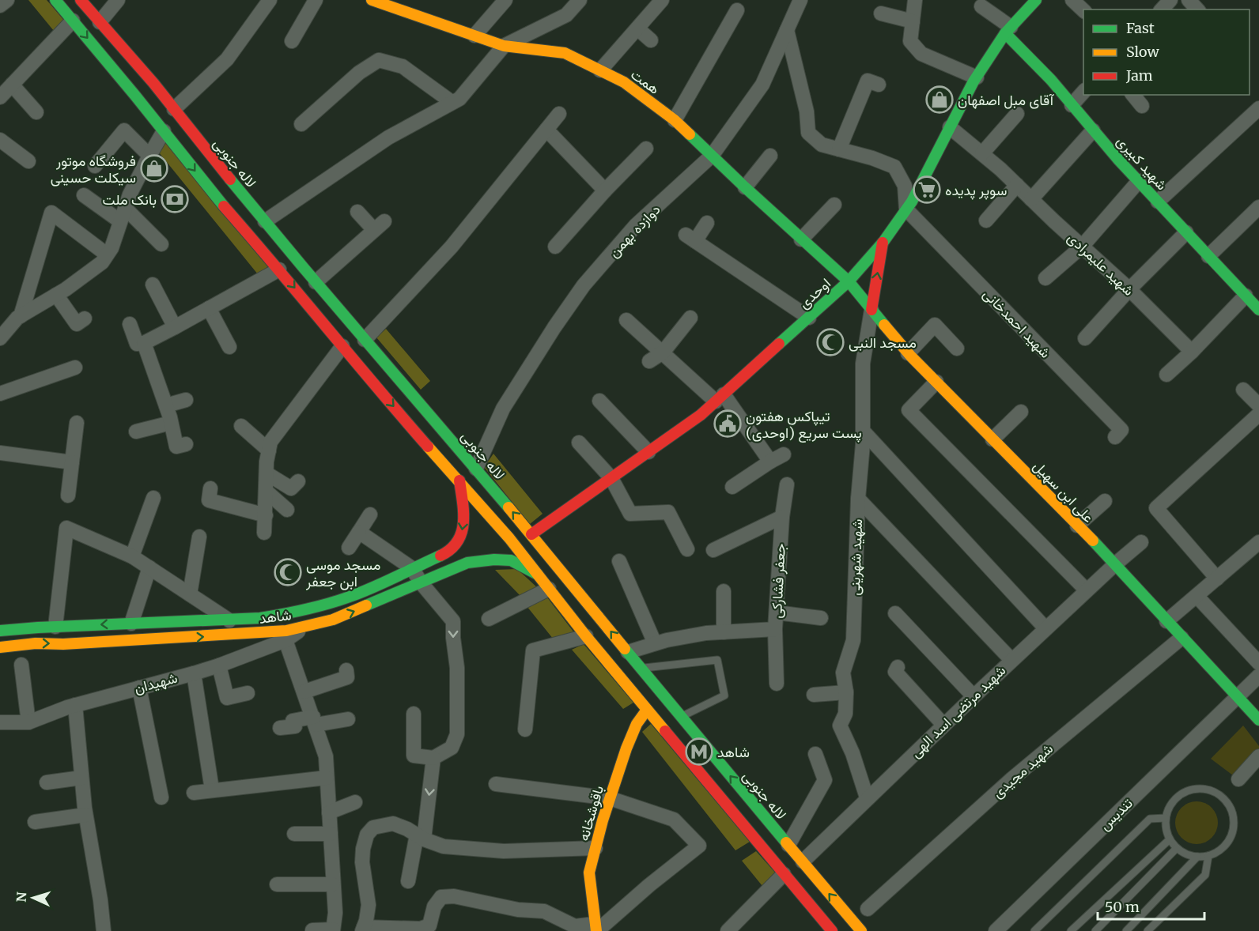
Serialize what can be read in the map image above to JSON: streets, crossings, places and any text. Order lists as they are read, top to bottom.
{
  "streets": {
    "main road": [
      "همت",
      "لاله جنوبی",
      "شهید کبیری",
      "اوحدی",
      "علی ابن سهیل",
      "شاهد",
      "باقوشخانه"
    ],
    "street": [
      "دوازده بهمن",
      "شهید علیمرادی",
      "شهید احمدخانی",
      "شهید شهرینی",
      "جعفر فشارکی",
      "شهیدان",
      "شهید مرتضی اسد الهی",
      "شهید مجیدی",
      "تندیس"
    ]
  },
  "crossings": [
    ["همت", "دوازده بهمن"],
    ["همت", "اوحدی"],
    ["همت", "علی ابن سهیل"],
    ["لاله جنوبی", "دوازده بهمن"],
    ["لاله جنوبی", "اوحدی"],
    ["لاله جنوبی", "جعفر فشارکی"],
    ["لاله جنوبی", "شهید مرتضی اسد الهی"],
    ["شهید کبیری", "اوحدی"],
    ["شهید علیمرادی", "اوحدی"],
    ["اوحدی", "شهید احمدخانی"],
    ["اوحدی", "علی ابن سهیل"],
    ["علی ابن سهیل", "شهید شهرینی"],
    ["علی ابن سهیل", "شهید مرتضی اسد الهی"],
    ["علی ابن سهیل", "شهید مجیدی"],
    ["علی ابن سهیل", "تندیس"],
    ["شهید شهرینی", "شهید مرتضی اسد الهی"],
    ["شاهد", "شهیدان"]
  ],
  "places": {
    "shop": ["آقای مبل اصفهان", "فروشگاه موتور سیکلت حسینی"],
    "supermarket": ["سوپر پدیده"],
    "bank": ["بانک ملت"],
    "mosque": ["مسجد النبی", "مسجد موسی ابن جعفر"],
    "public building": ["تیپاکس هفتون (اوحدی) پست سریع"],
    "metro station": ["شاهد"]
  },
  "legend": ["Fast", "Slow", "Jam"],
  "scale_bar": "50 m",
  "north": "left"
}
